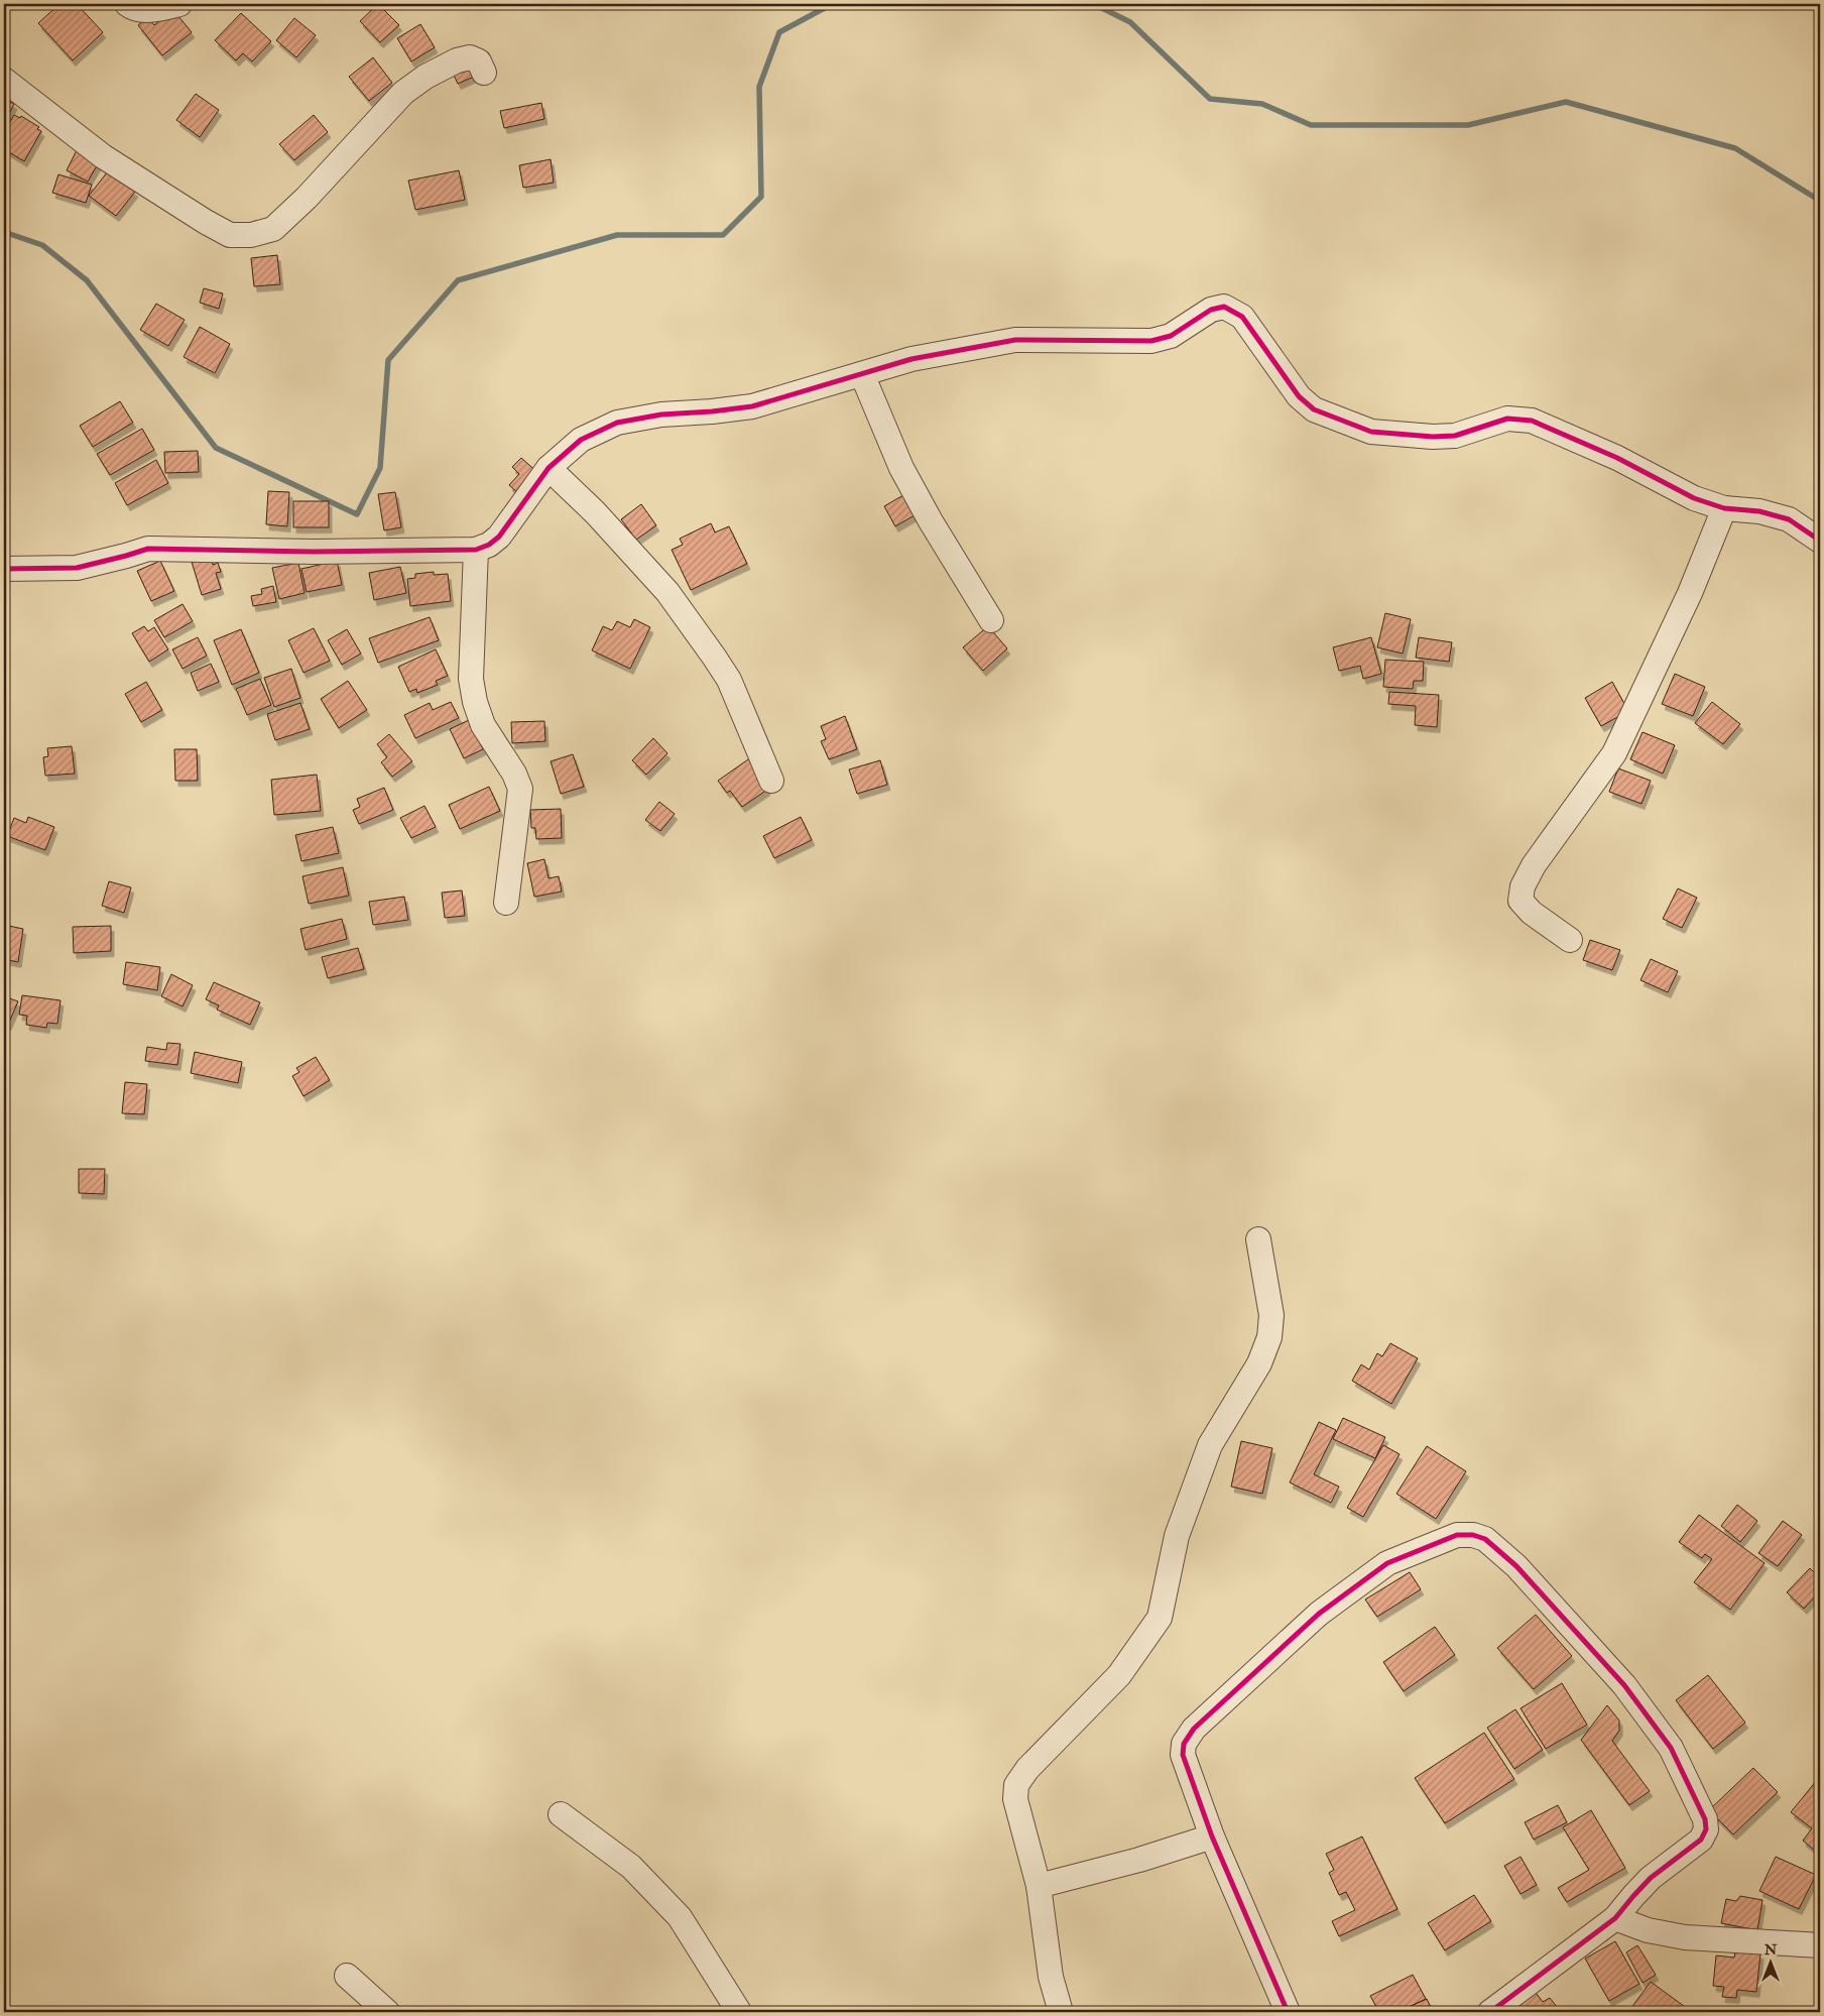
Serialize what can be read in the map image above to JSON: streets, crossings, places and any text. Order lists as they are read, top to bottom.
{
  "north": "top"
}
